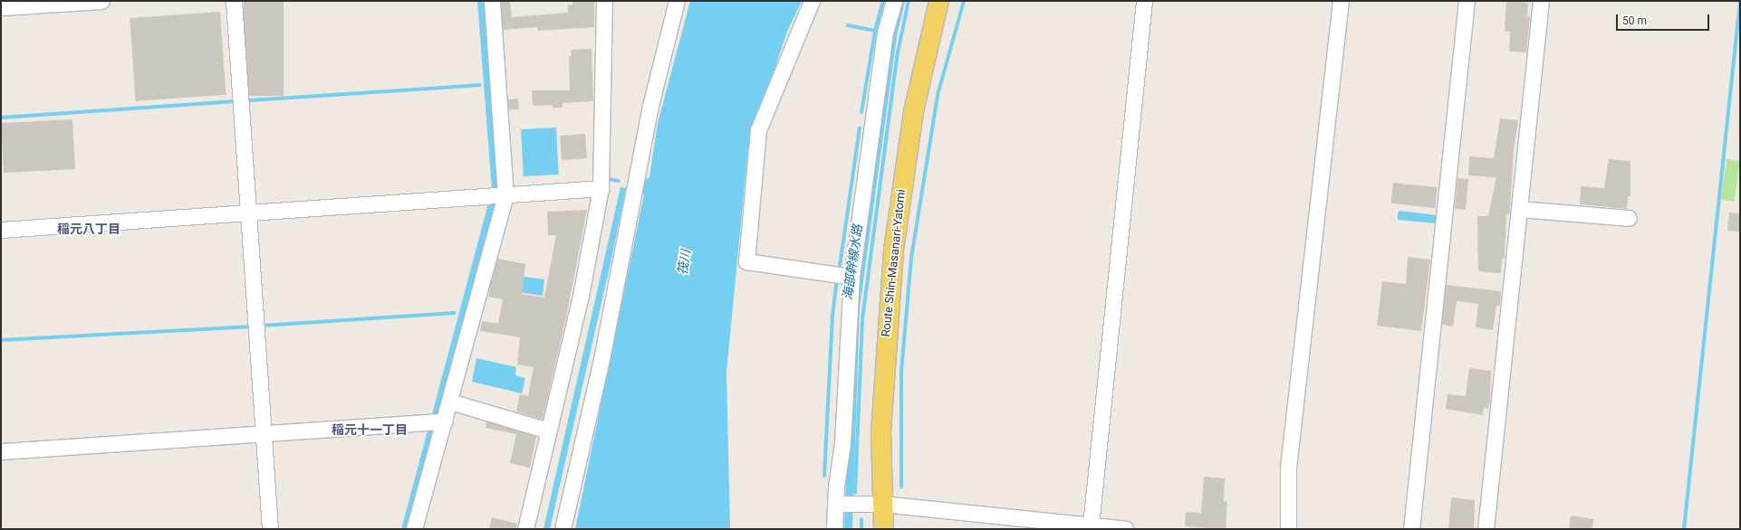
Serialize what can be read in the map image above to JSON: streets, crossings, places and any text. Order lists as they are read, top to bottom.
{
  "streets": {
    "main road": ["Route Shin-Masanari-Yatomi"]
  },
  "districts": ["稲元八丁目", "稲元十一丁目"],
  "water": ["筏川", "海部幹線水路"],
  "scale_bar": "50 m"
}
